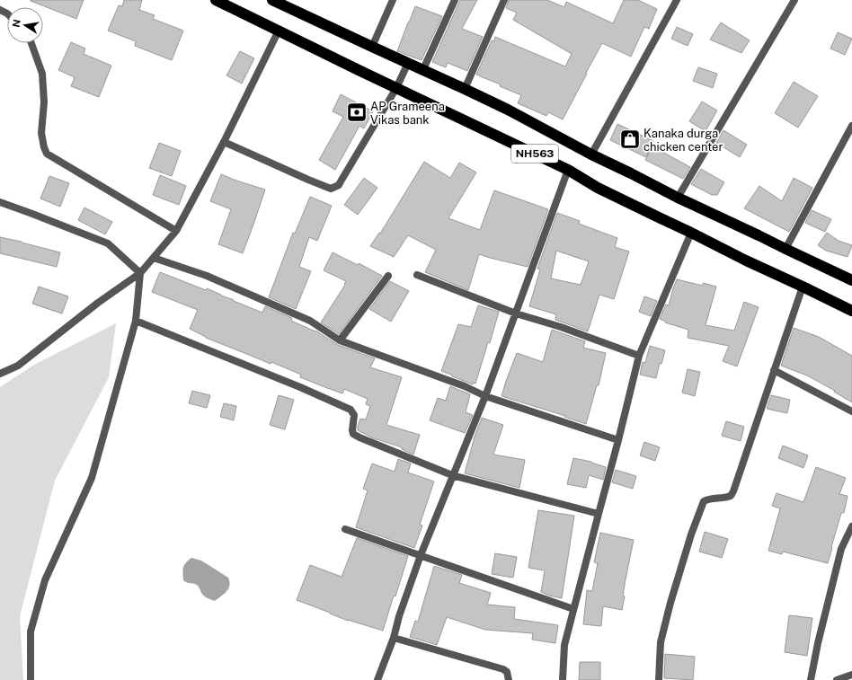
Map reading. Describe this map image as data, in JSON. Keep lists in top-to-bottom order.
{
  "streets": {
    "highway": ["NH563"]
  },
  "places": {
    "bank": ["AP Grameena Vikas bank"],
    "shop": ["Kanaka durga chicken center"]
  },
  "north": "left"
}
